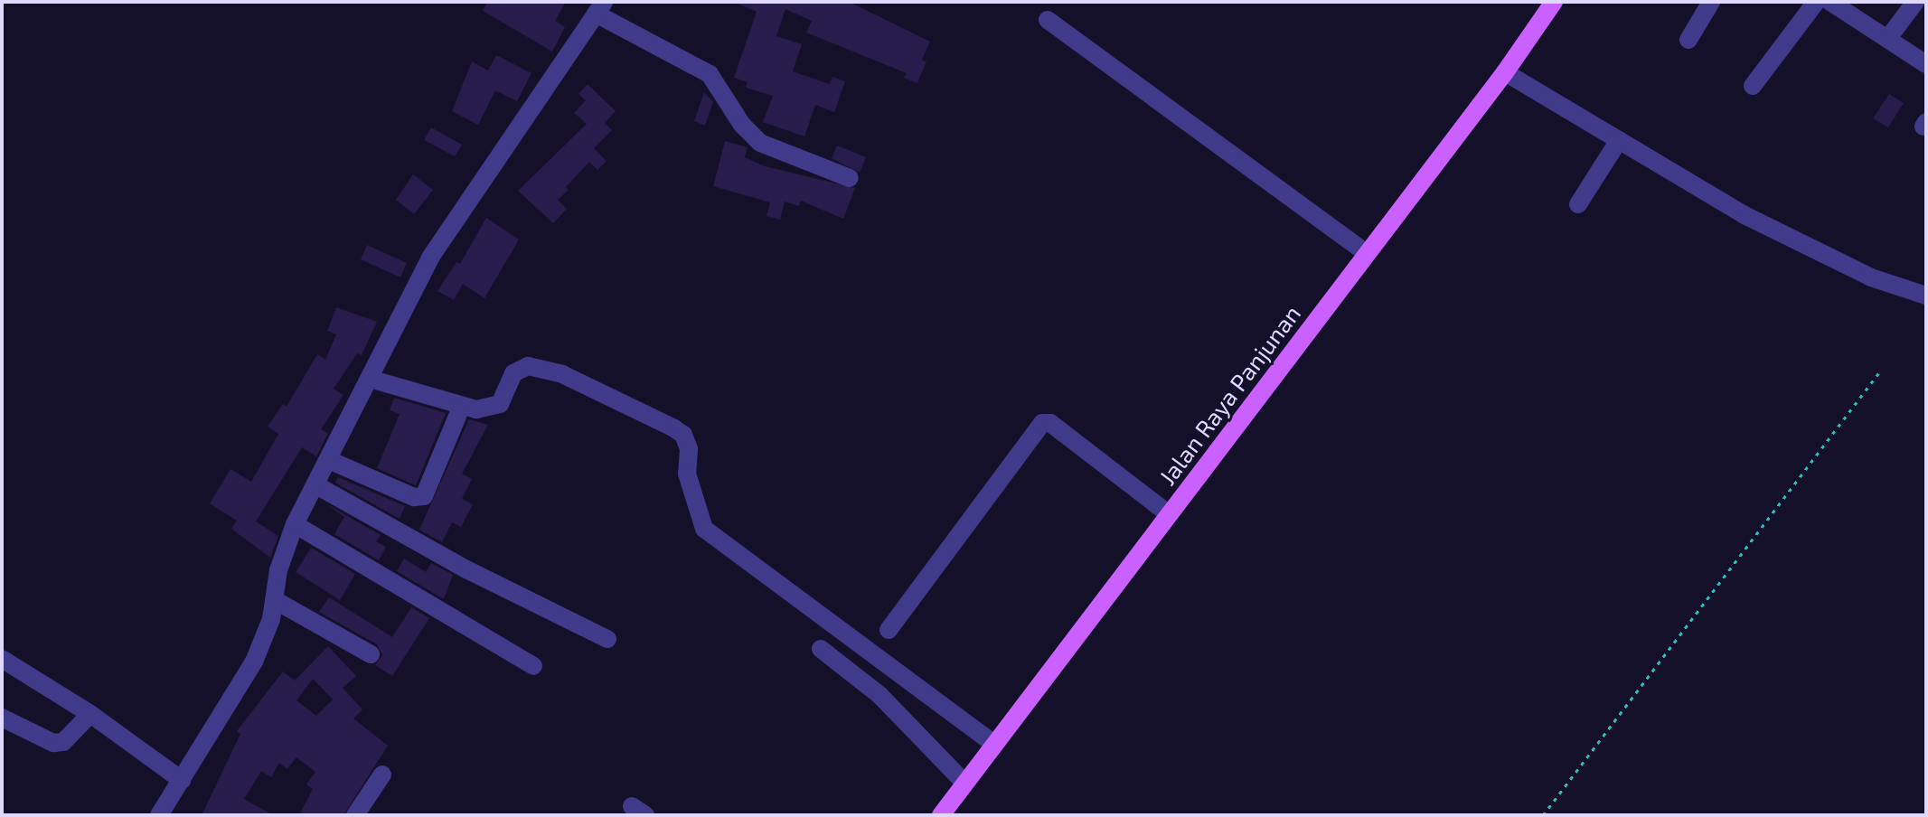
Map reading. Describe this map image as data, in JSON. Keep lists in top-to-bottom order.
{
  "streets": {
    "main road": ["Jalan Raya Panjunan"]
  }
}
